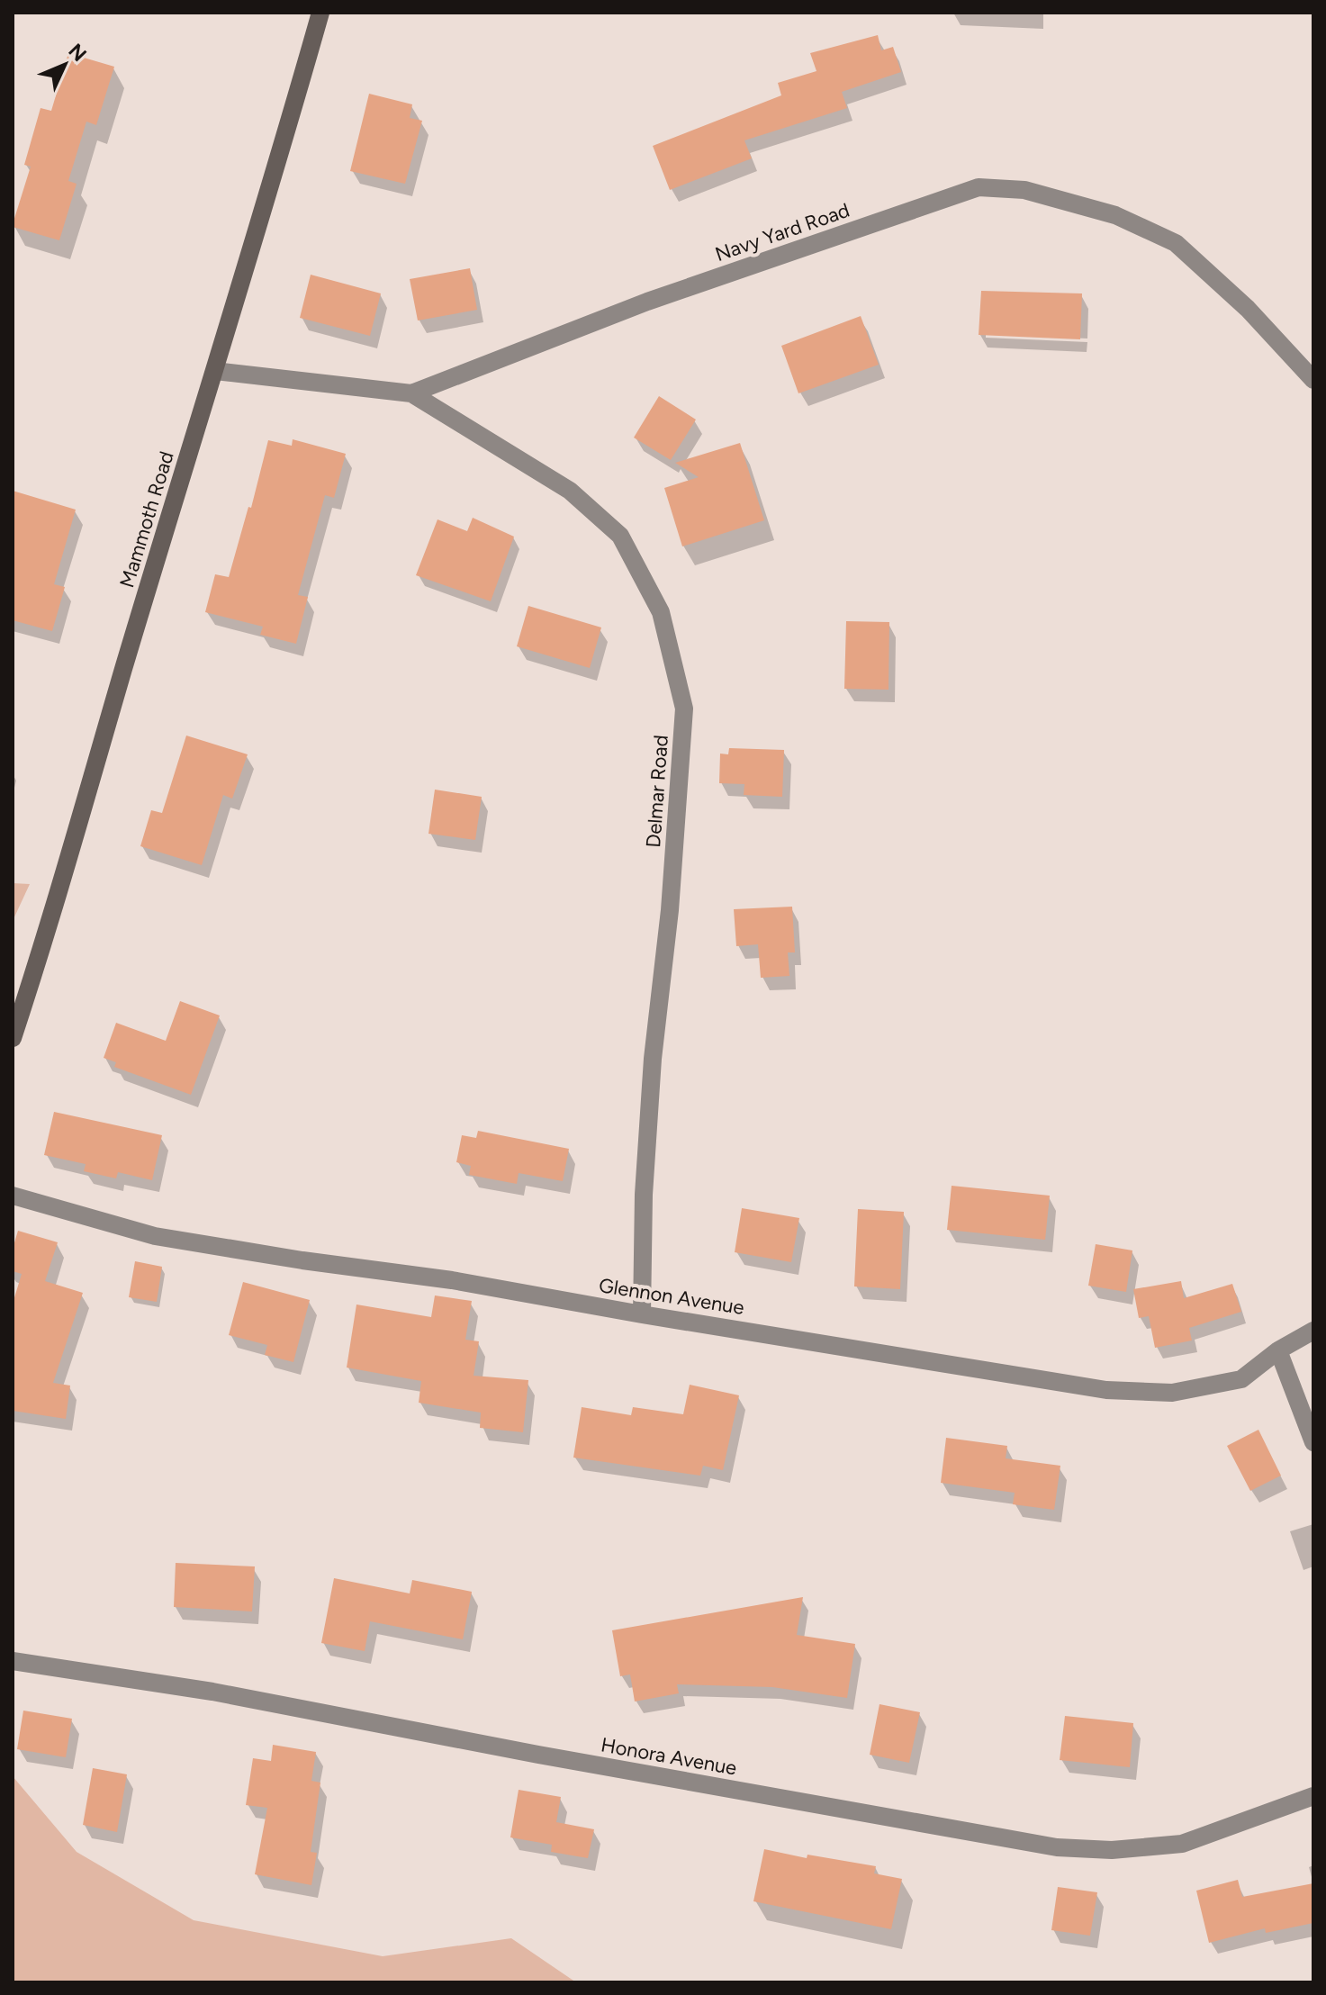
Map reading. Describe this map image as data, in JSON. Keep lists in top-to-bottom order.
{
  "streets": {
    "main road": ["Mammoth Road"],
    "street": [
      "Navy Yard Road",
      "Delmar Road",
      "Glennon Avenue",
      "Honora Avenue"
    ]
  },
  "crossings": [
    ["Navy Yard Road", "Mammoth Road"],
    ["Navy Yard Road", "Delmar Road"],
    ["Delmar Road", "Glennon Avenue"]
  ],
  "north": "top right"
}
